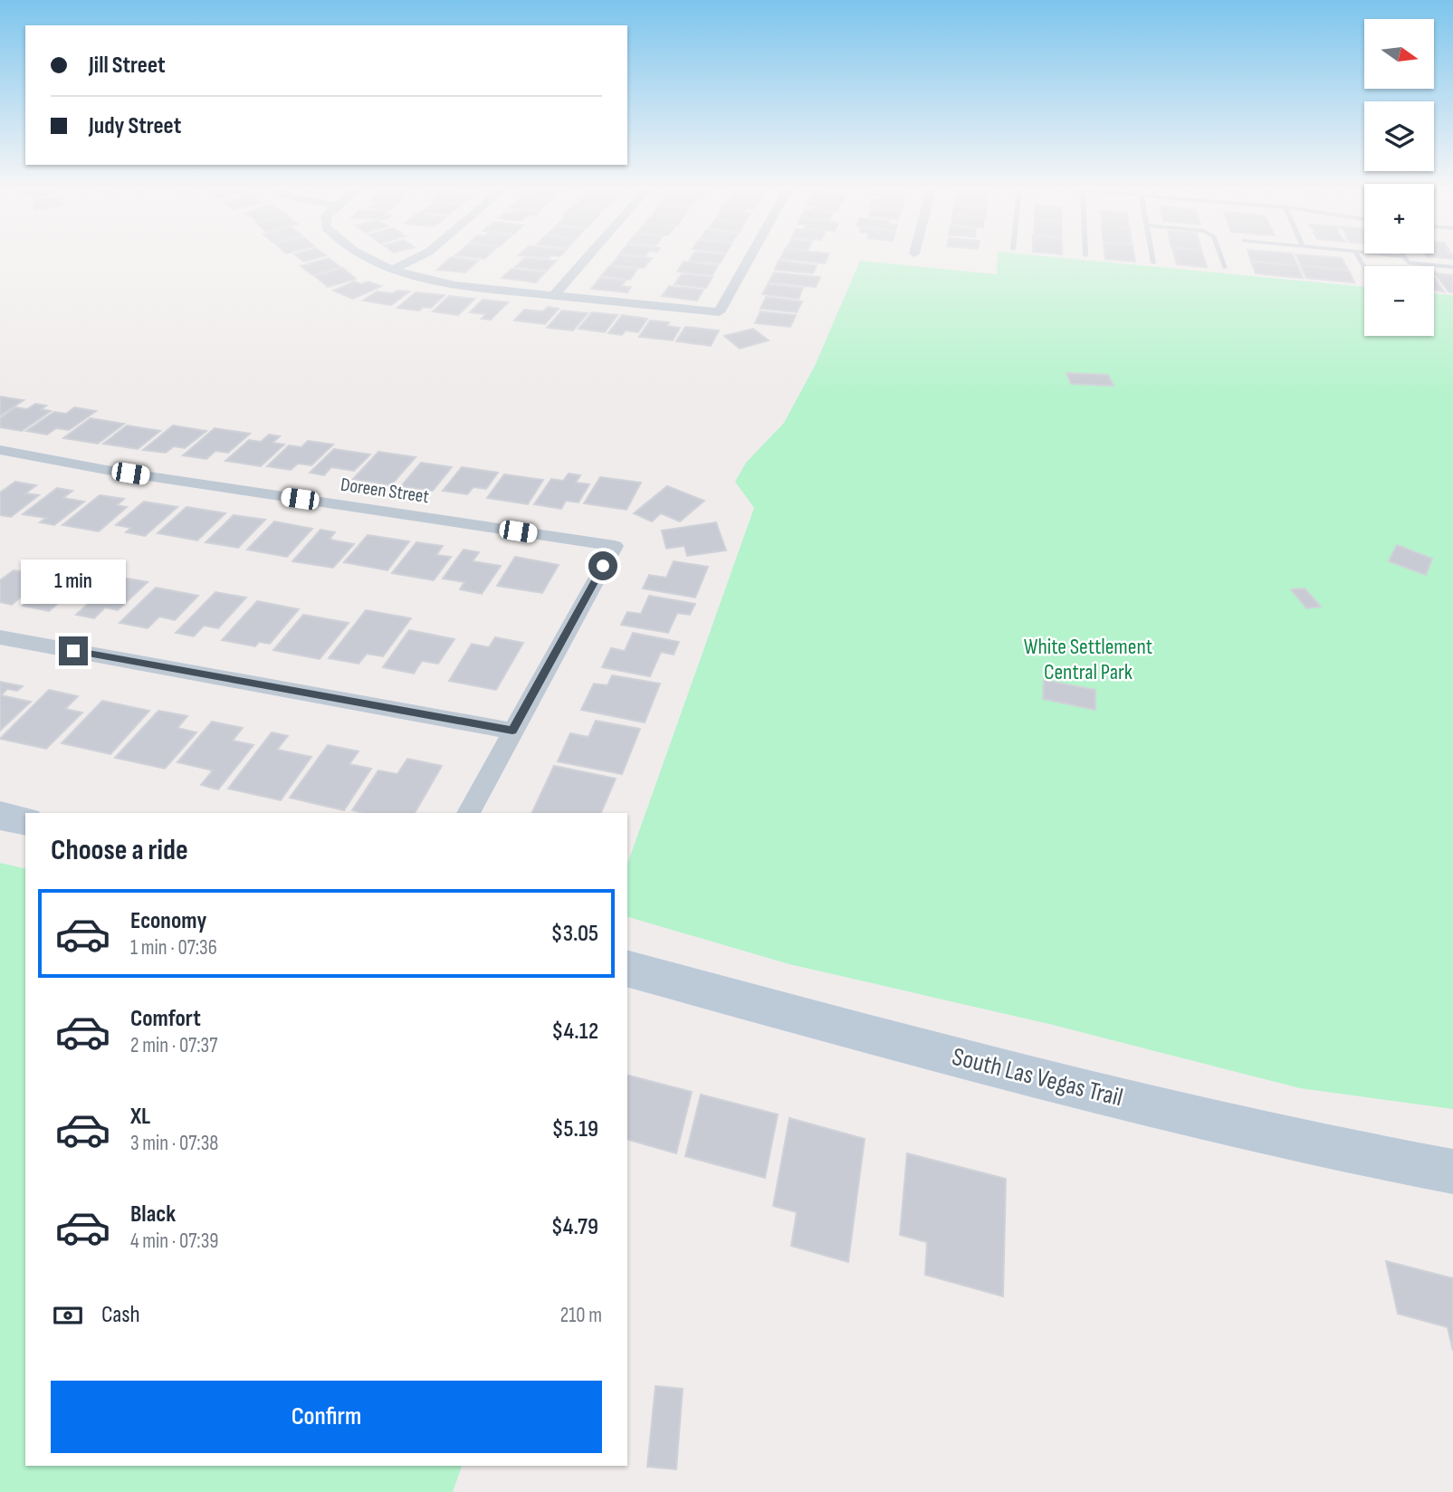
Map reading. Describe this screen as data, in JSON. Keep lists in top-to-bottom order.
{
  "streets": {
    "main road": ["South Las Vegas Trail"],
    "street": ["Doreen Street"]
  },
  "parks": ["White Settlement Central Park"],
  "north": "right",
  "page": {
    "map_buttons": ["+", "−"],
    "banner": ["Jill Street", "Judy Street"],
    "bubble": "1 min",
    "heading": "Choose a ride",
    "list": [
      {
        "name": "Economy",
        "note": "1 min · 07:36",
        "value": "$3.05"
      },
      {
        "name": "Comfort",
        "note": "2 min · 07:37",
        "value": "$4.12"
      },
      {
        "name": "XL",
        "note": "3 min · 07:38",
        "value": "$5.19"
      },
      {
        "name": "Black",
        "note": "4 min · 07:39",
        "value": "$4.79"
      }
    ],
    "pay": ["Cash", "210 m"],
    "buttons": "Confirm"
  }
}
